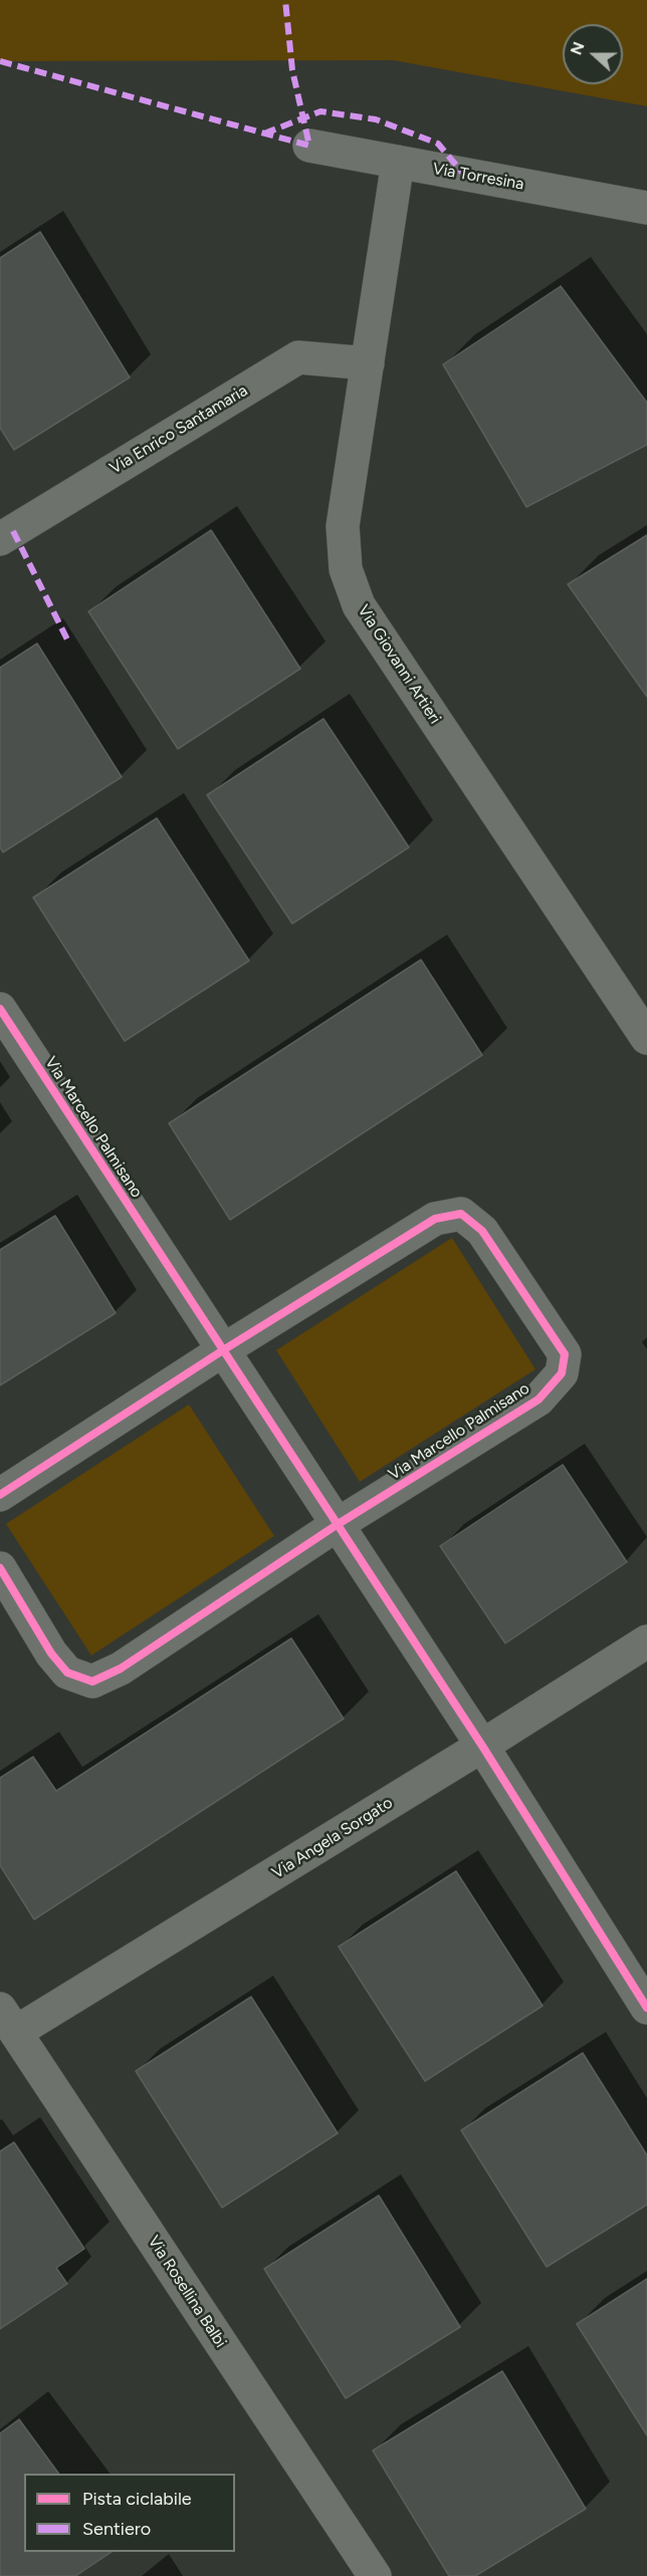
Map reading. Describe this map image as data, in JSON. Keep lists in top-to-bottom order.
{
  "streets": {
    "street": [
      "Via Torresina",
      "Via Enrico Santamaria",
      "Via Giovanni Artieri",
      "Via Marcello Palmisano",
      "Via Angela Sorgato",
      "Via Rosellina Balbi"
    ]
  },
  "crossings": [
    ["Via Torresina", "Via Giovanni Artieri"],
    ["Via Enrico Santamaria", "Via Giovanni Artieri"],
    ["Via Marcello Palmisano", "Via Angela Sorgato"],
    ["Via Angela Sorgato", "Via Rosellina Balbi"]
  ],
  "legend": ["Pista ciclabile", "Sentiero"],
  "north": "left"
}
